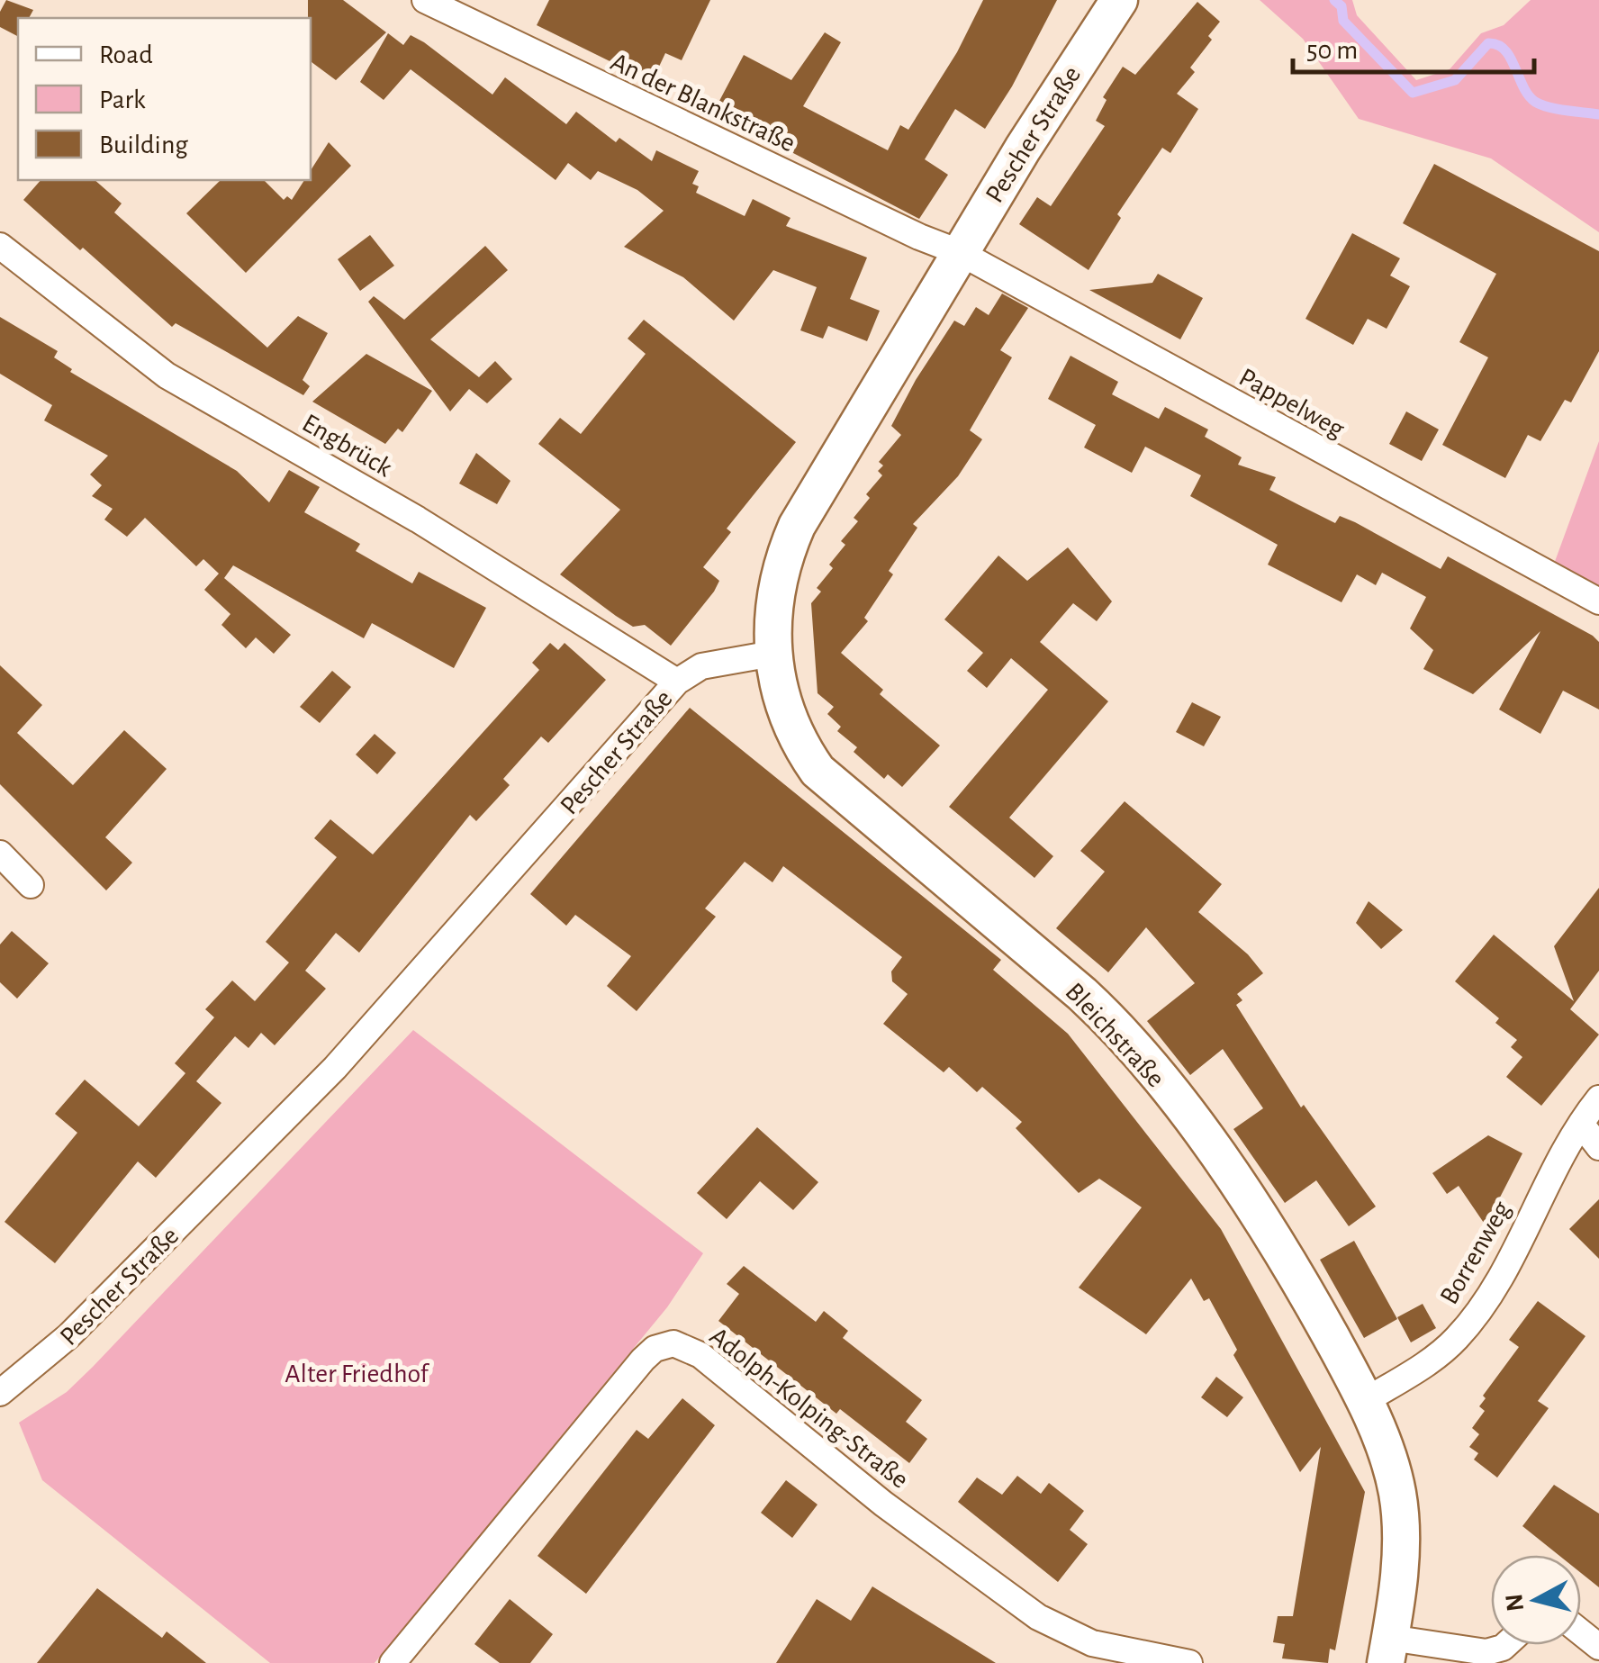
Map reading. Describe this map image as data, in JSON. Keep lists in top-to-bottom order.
{
  "streets": {
    "main road": ["Pescher Straße", "Bleichstraße"],
    "street": [
      "An der Blankstraße",
      "Pappelweg",
      "Engbrück",
      "Borrenweg",
      "Adolph-Kolping-Straße"
    ]
  },
  "crossings": [
    ["An der Blankstraße", "Pescher Straße"],
    ["An der Blankstraße", "Pappelweg"],
    ["Pescher Straße", "Pappelweg"],
    ["Pescher Straße", "Engbrück"],
    ["Pescher Straße", "Bleichstraße"],
    ["Bleichstraße", "Borrenweg"]
  ],
  "parks": ["Alter Friedhof"],
  "legend": ["Road", "Park", "Building"],
  "scale_bar": "50 m",
  "north": "left"
}
